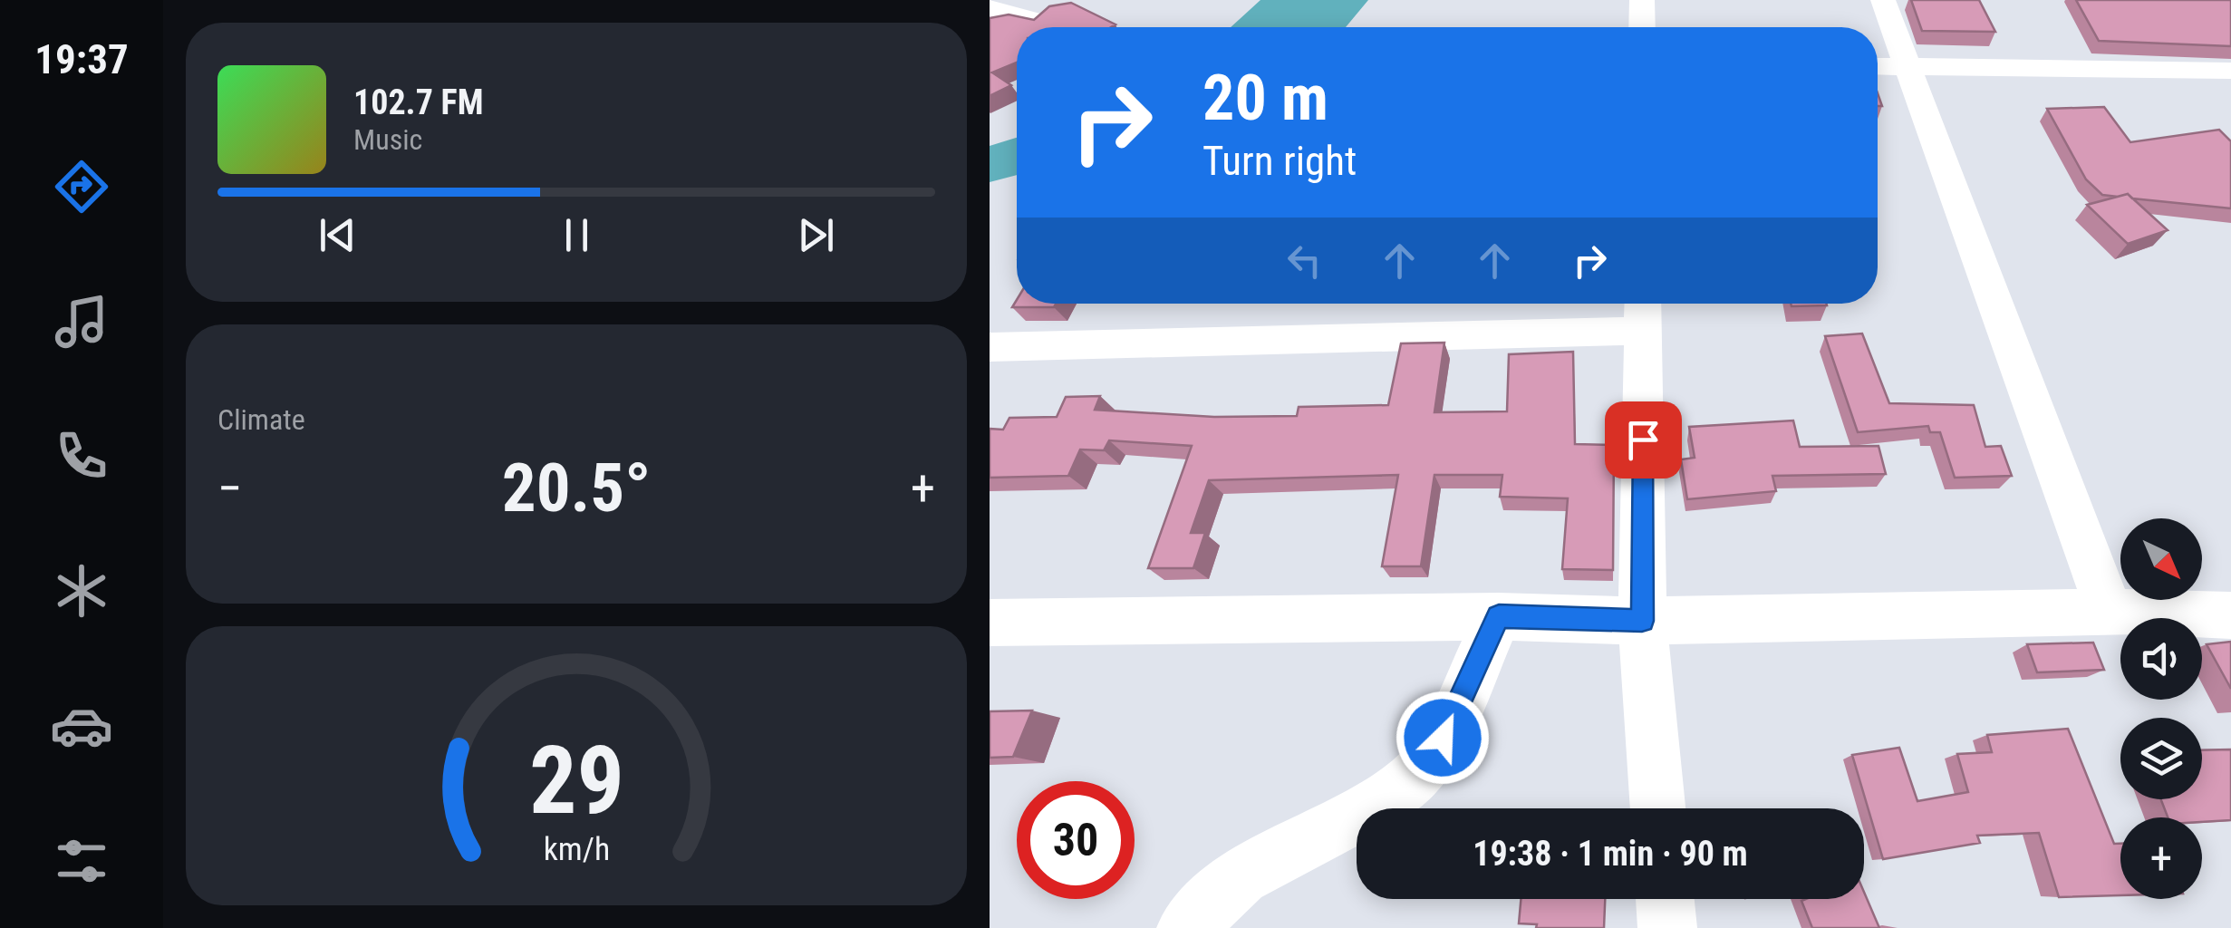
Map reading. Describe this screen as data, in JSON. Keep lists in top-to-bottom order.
{
  "north": "bottom right",
  "page": {
    "tabs": "19:37",
    "turn": ["20 m", "Turn right"],
    "song": ["102.7 FM", "Music"],
    "tile": "Climate",
    "heat": ["−", "20.5°", "+"],
    "map_buttons": "+",
    "limit": "30",
    "trip": "19:38 · 1 min · 90 m",
    "gauge": ["29", "km/h"]
  }
}
